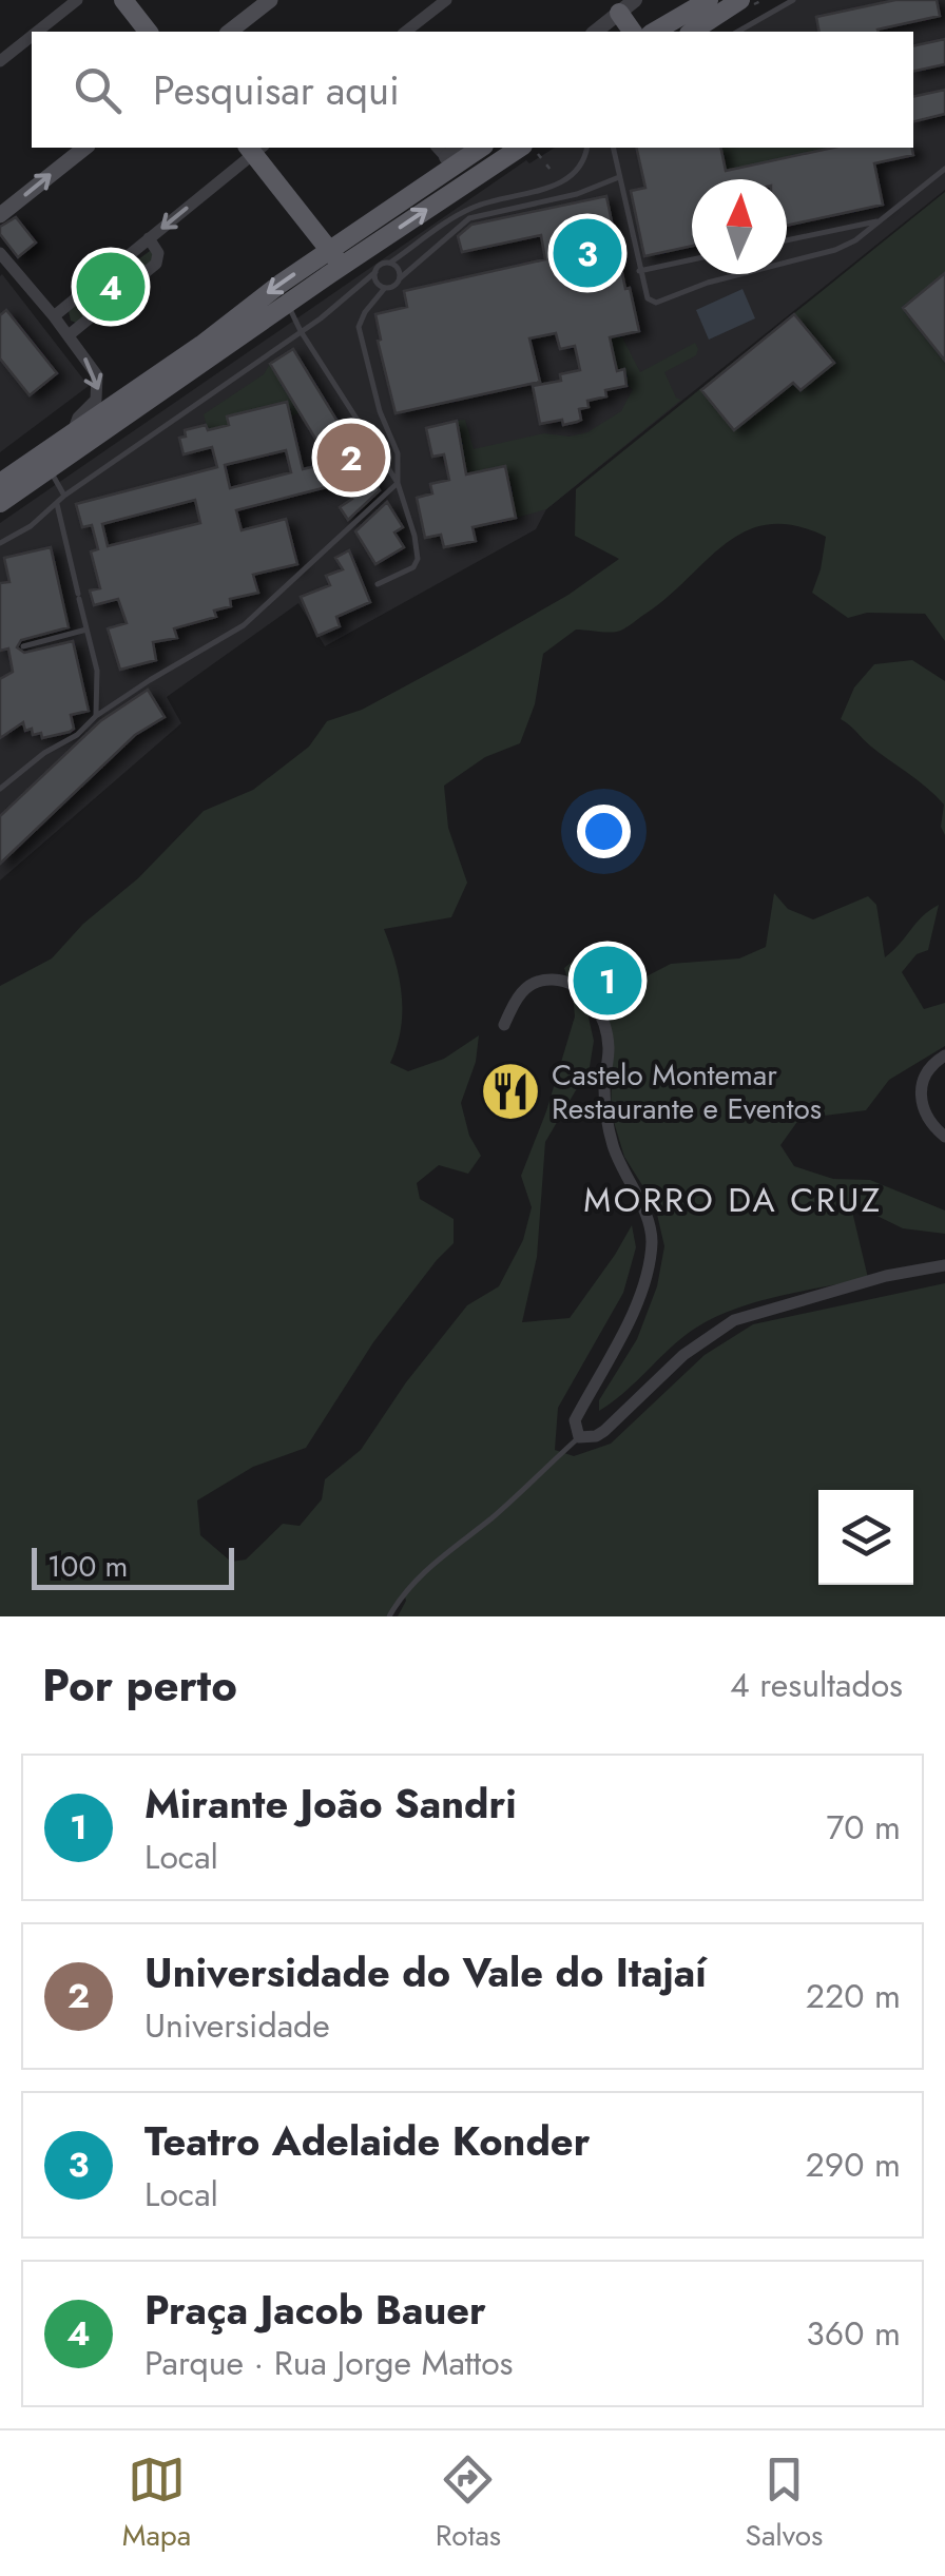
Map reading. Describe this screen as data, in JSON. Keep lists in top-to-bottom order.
{
  "districts": ["MORRO DA CRUZ"],
  "places": {
    "restaurant": ["Castelo Montemar Restaurante e Eventos"]
  },
  "scale_bar": "100 m",
  "north": "top",
  "page": {
    "search": "Pesquisar aqui",
    "pins": [
      "3",
      "4",
      "2",
      "1"
    ],
    "scale": "100 m",
    "heading": ["Por perto", "4 resultados"],
    "list": [
      {
        "mark": "1",
        "name": "Mirante João Sandri",
        "note": "Local",
        "value": "70 m"
      },
      {
        "mark": "2",
        "name": "Universidade do Vale do Itajaí",
        "note": "Universidade",
        "value": "220 m"
      },
      {
        "mark": "3",
        "name": "Teatro Adelaide Konder",
        "note": "Local",
        "value": "290 m"
      },
      {
        "mark": "4",
        "name": "Praça Jacob Bauer",
        "note": "Parque · Rua Jorge Mattos",
        "value": "360 m"
      }
    ],
    "nav": ["Mapa", "Rotas", "Salvos"]
  }
}
